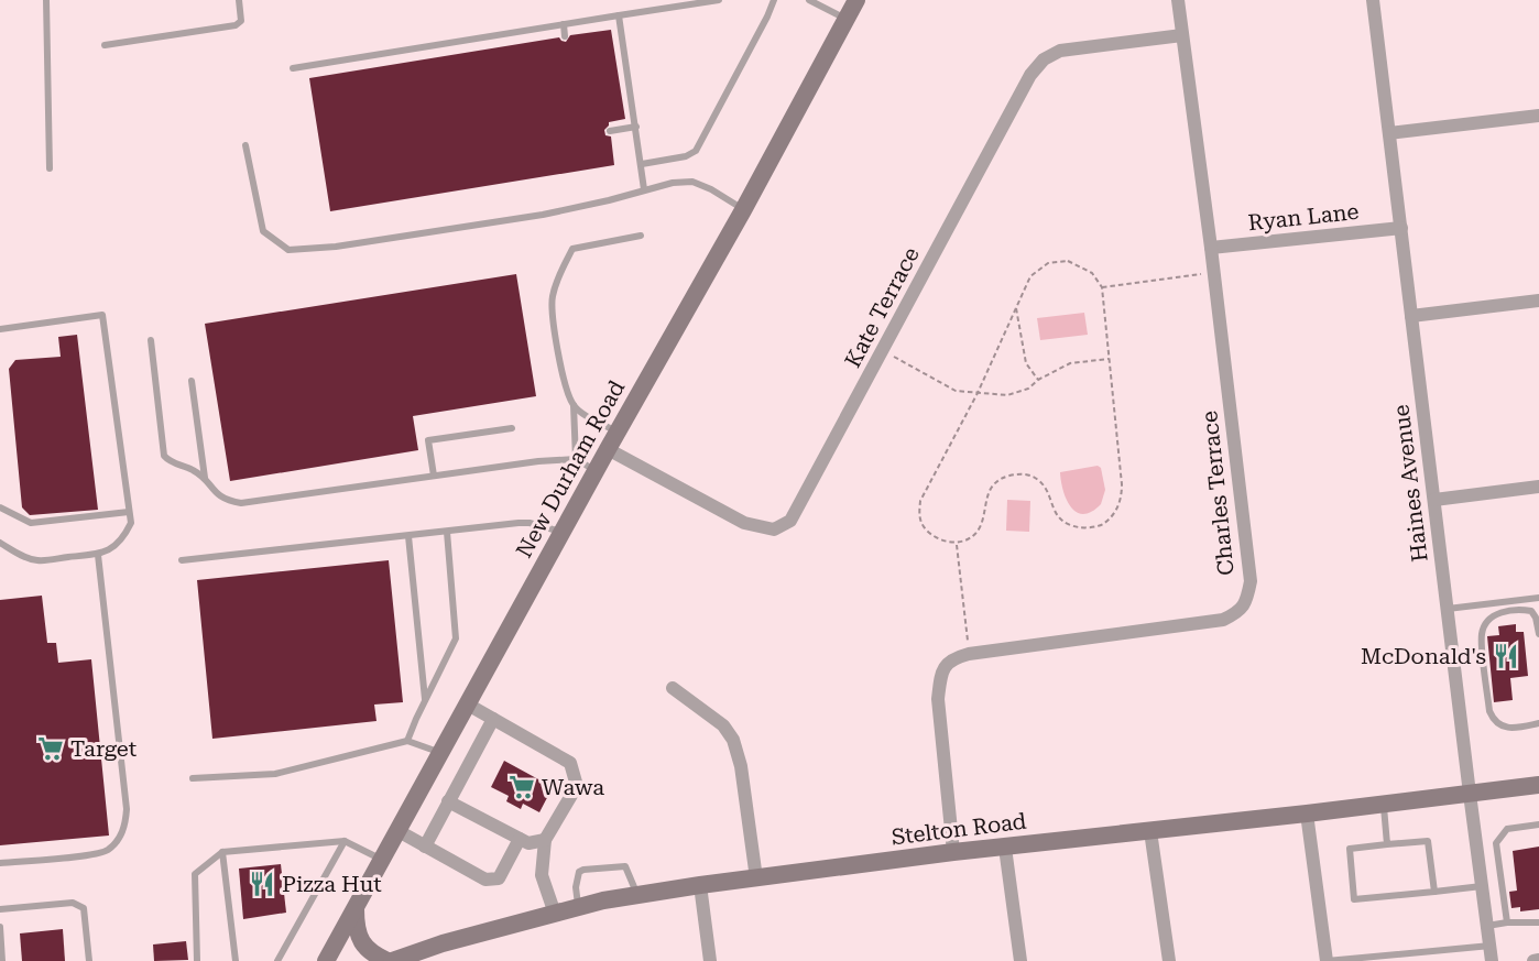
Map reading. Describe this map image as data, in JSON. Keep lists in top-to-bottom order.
{
  "streets": {
    "main road": ["New Durham Road", "Stelton Road"],
    "street": [
      "Ryan Lane",
      "Kate Terrace",
      "Haines Avenue",
      "Charles Terrace"
    ]
  },
  "crossings": [
    ["Ryan Lane", "Haines Avenue"],
    ["Ryan Lane", "Charles Terrace"],
    ["Kate Terrace", "New Durham Road"],
    ["Kate Terrace", "Charles Terrace"],
    ["Haines Avenue", "Stelton Road"],
    ["Charles Terrace", "Stelton Road"]
  ],
  "places": {
    "restaurant": ["McDonald's", "Pizza Hut"],
    "supermarket": ["Target", "Wawa"]
  }
}
